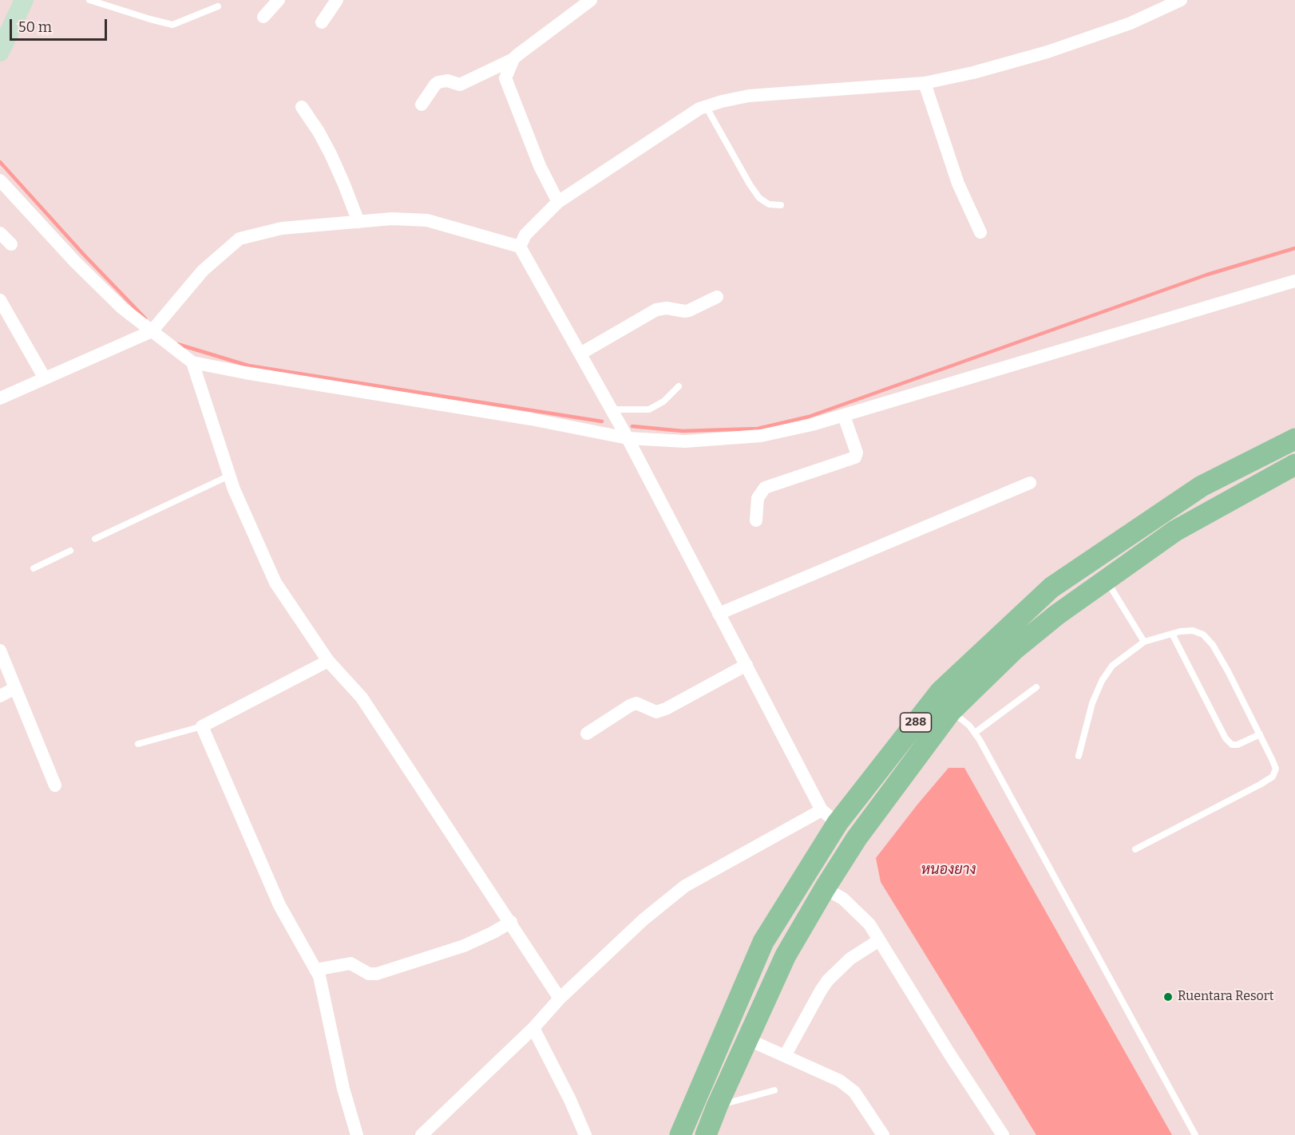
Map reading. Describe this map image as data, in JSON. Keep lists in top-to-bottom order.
{
  "streets": {
    "main road": ["288"]
  },
  "water": ["หนองยาง"],
  "places": ["Ruentara Resort"],
  "scale_bar": "50 m"
}
